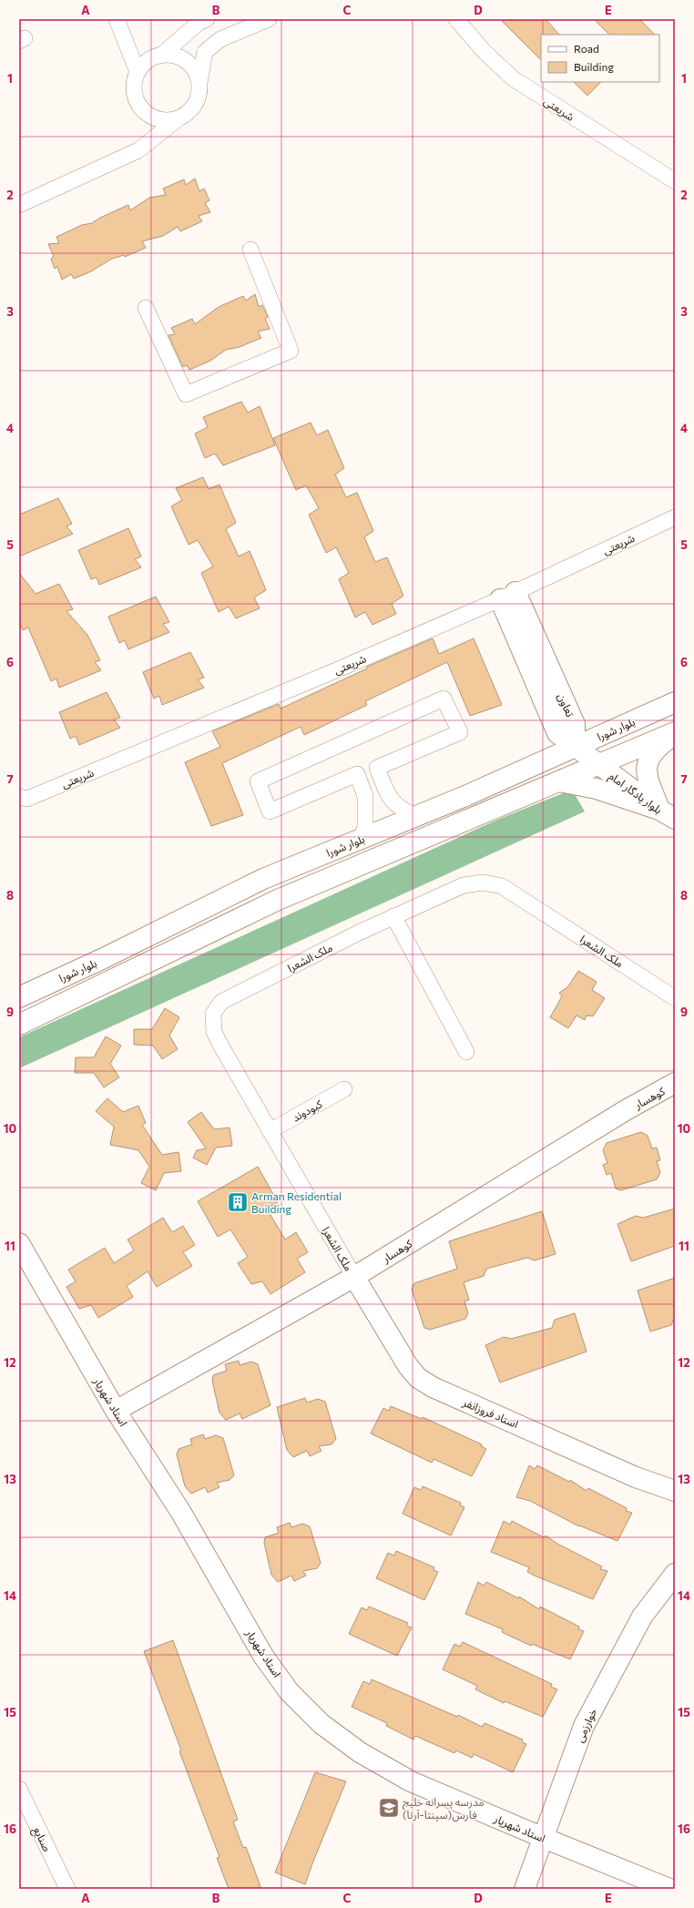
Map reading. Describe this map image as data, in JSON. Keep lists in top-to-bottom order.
{
  "streets": {
    "street": [
      "شریعتی",
      "تعاون",
      "بلوار شورا",
      "بلوار یادگار امام",
      "ملک الشعرا",
      "کوهسار",
      "کبودوند",
      "استاد شهریار",
      "استاد فروزانفر",
      "خوارزمی",
      "صنایع"
    ]
  },
  "crossings": [
    ["شریعتی", "تعاون"],
    ["تعاون", "بلوار شورا"],
    ["تعاون", "بلوار یادگار امام"],
    ["بلوار شورا", "بلوار یادگار امام"],
    ["ملک الشعرا", "کوهسار"],
    ["ملک الشعرا", "کبودوند"],
    ["ملک الشعرا", "استاد فروزانفر"],
    ["کوهسار", "استاد شهریار"],
    ["کوهسار", "استاد فروزانفر"],
    ["استاد شهریار", "خوارزمی"]
  ],
  "places": {
    "building": ["Arman Residential Building"],
    "school or university": ["مدرسه پسرانه خلیج فارس(سپنتا-آرتا)"]
  },
  "legend": ["Road", "Building"],
  "grid": {
    "columns": [
      "A",
      "B",
      "C",
      "D",
      "E"
    ],
    "rows": [
      "1",
      "2",
      "3",
      "4",
      "5",
      "6",
      "7",
      "8",
      "9",
      "10",
      "11",
      "12",
      "13",
      "14",
      "15",
      "16"
    ]
  }
}
